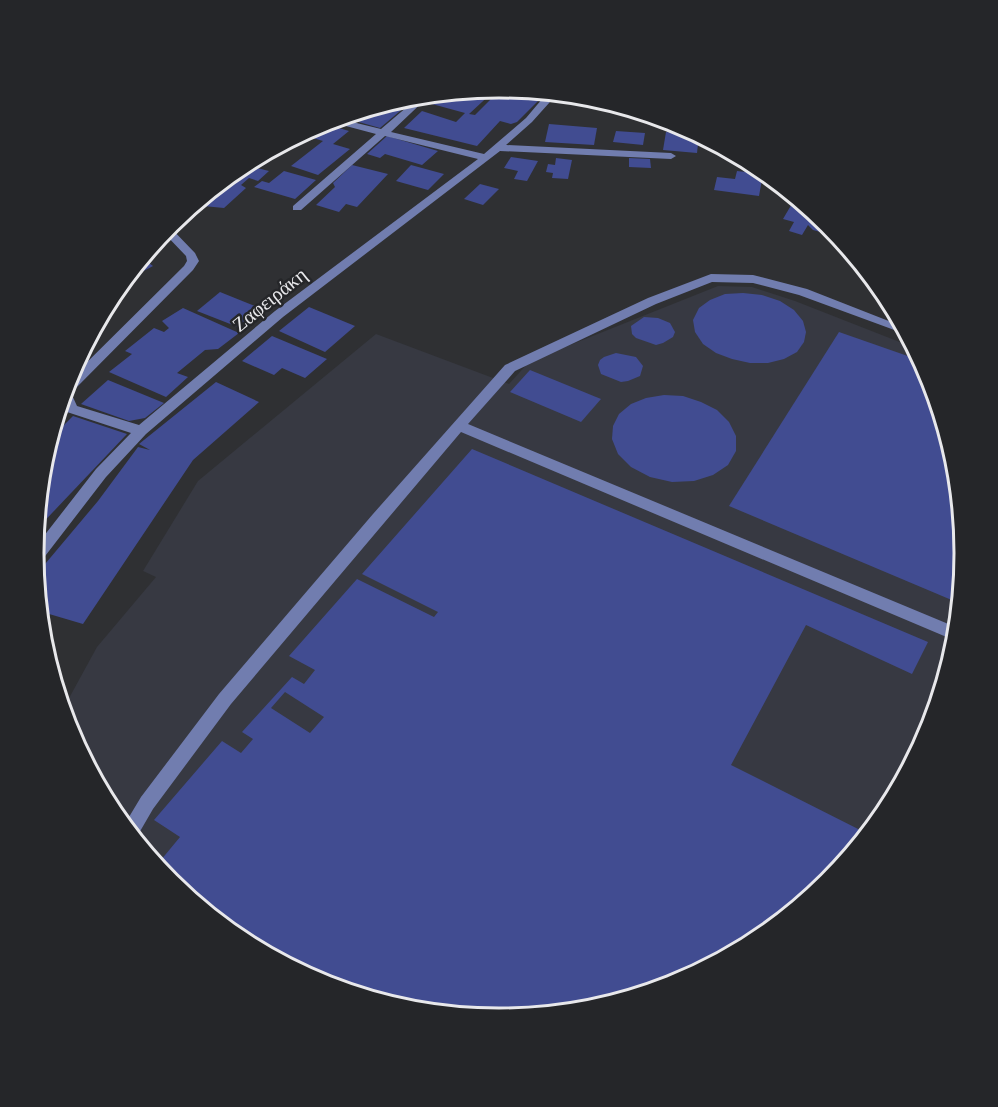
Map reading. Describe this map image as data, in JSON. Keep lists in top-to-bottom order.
{
  "streets": {
    "street": ["Ζαφειράκη"]
  }
}
